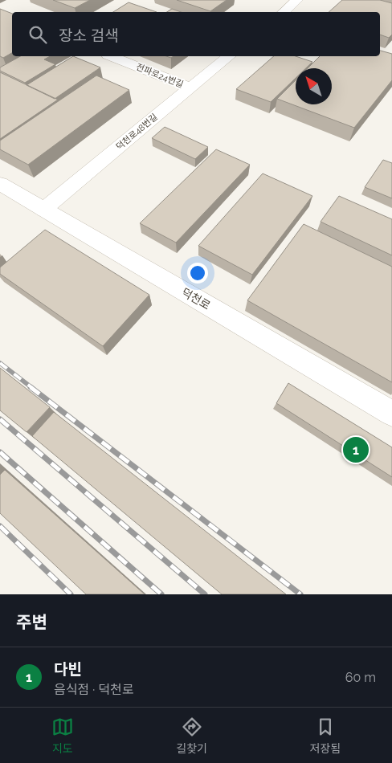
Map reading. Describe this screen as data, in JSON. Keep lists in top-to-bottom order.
{
  "streets": {
    "street": ["전파로24번길", "덕천로48번길", "덕천로"]
  },
  "crossings": [
    ["전파로24번길", "덕천로48번길"],
    ["덕천로48번길", "덕천로"]
  ],
  "north": "top left",
  "page": {
    "search": "장소 검색",
    "pins": "1",
    "heading": "주변",
    "list": [
      {
        "mark": "1",
        "name": "다빈",
        "note": "음식점 · 덕천로",
        "value": "60 m"
      }
    ],
    "nav": ["지도", "길찾기", "저장됨"]
  }
}
